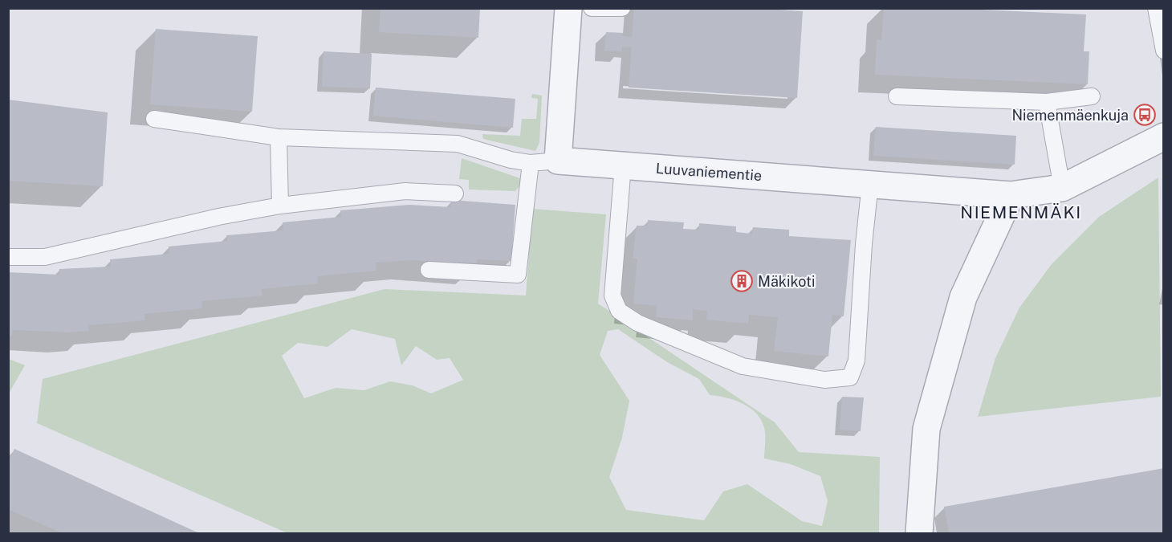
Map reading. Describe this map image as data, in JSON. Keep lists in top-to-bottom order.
{
  "streets": {
    "street": ["Luuvaniementie"]
  },
  "districts": ["NIEMENMÄKI"],
  "places": {
    "bus stop": ["Niemenmäenkuja"],
    "building": ["Mäkikoti"]
  }
}
